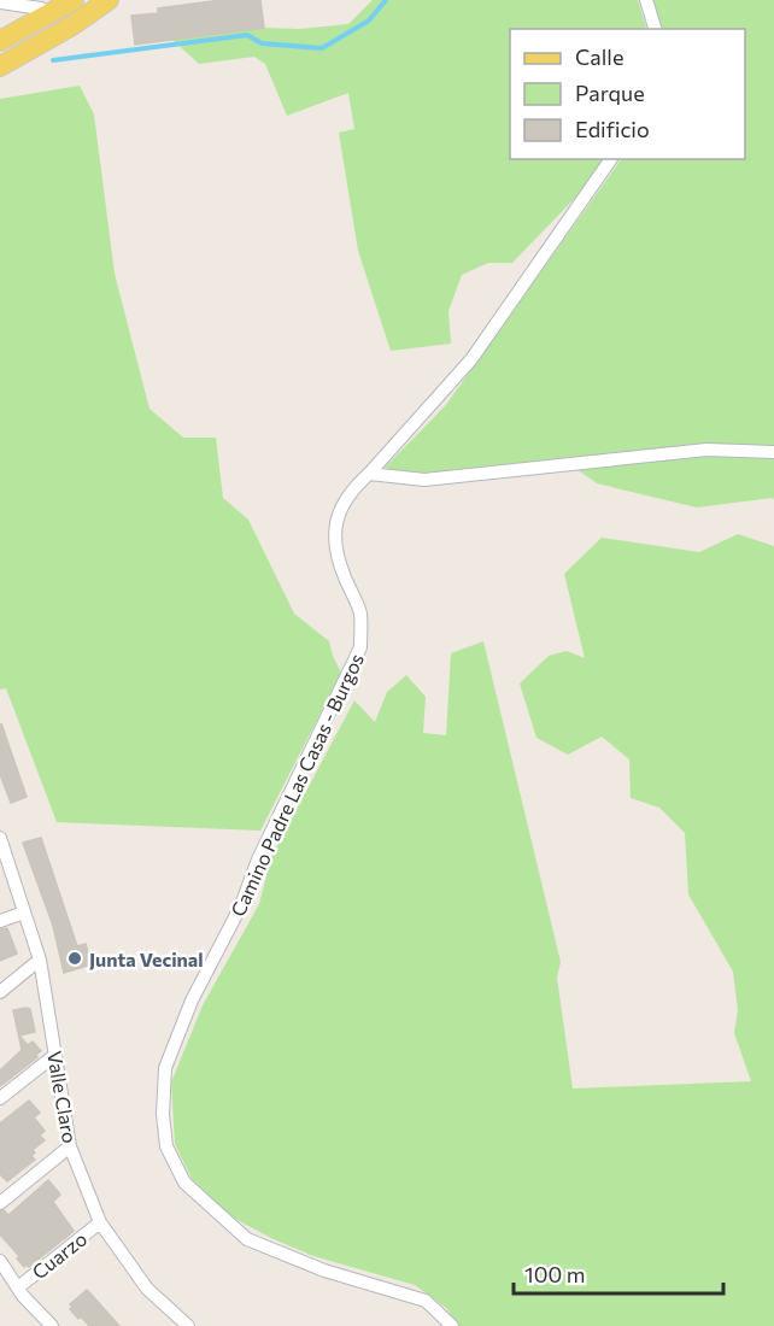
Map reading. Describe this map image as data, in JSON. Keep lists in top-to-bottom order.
{
  "streets": {
    "street": ["Camino Padre Las Casas - Burgos", "Valle Claro", "Cuarzo"]
  },
  "crossings": [
    ["Valle Claro", "Cuarzo"]
  ],
  "places": ["Junta Vecinal"],
  "legend": ["Calle", "Parque", "Edificio"],
  "scale_bar": "100 m"
}
